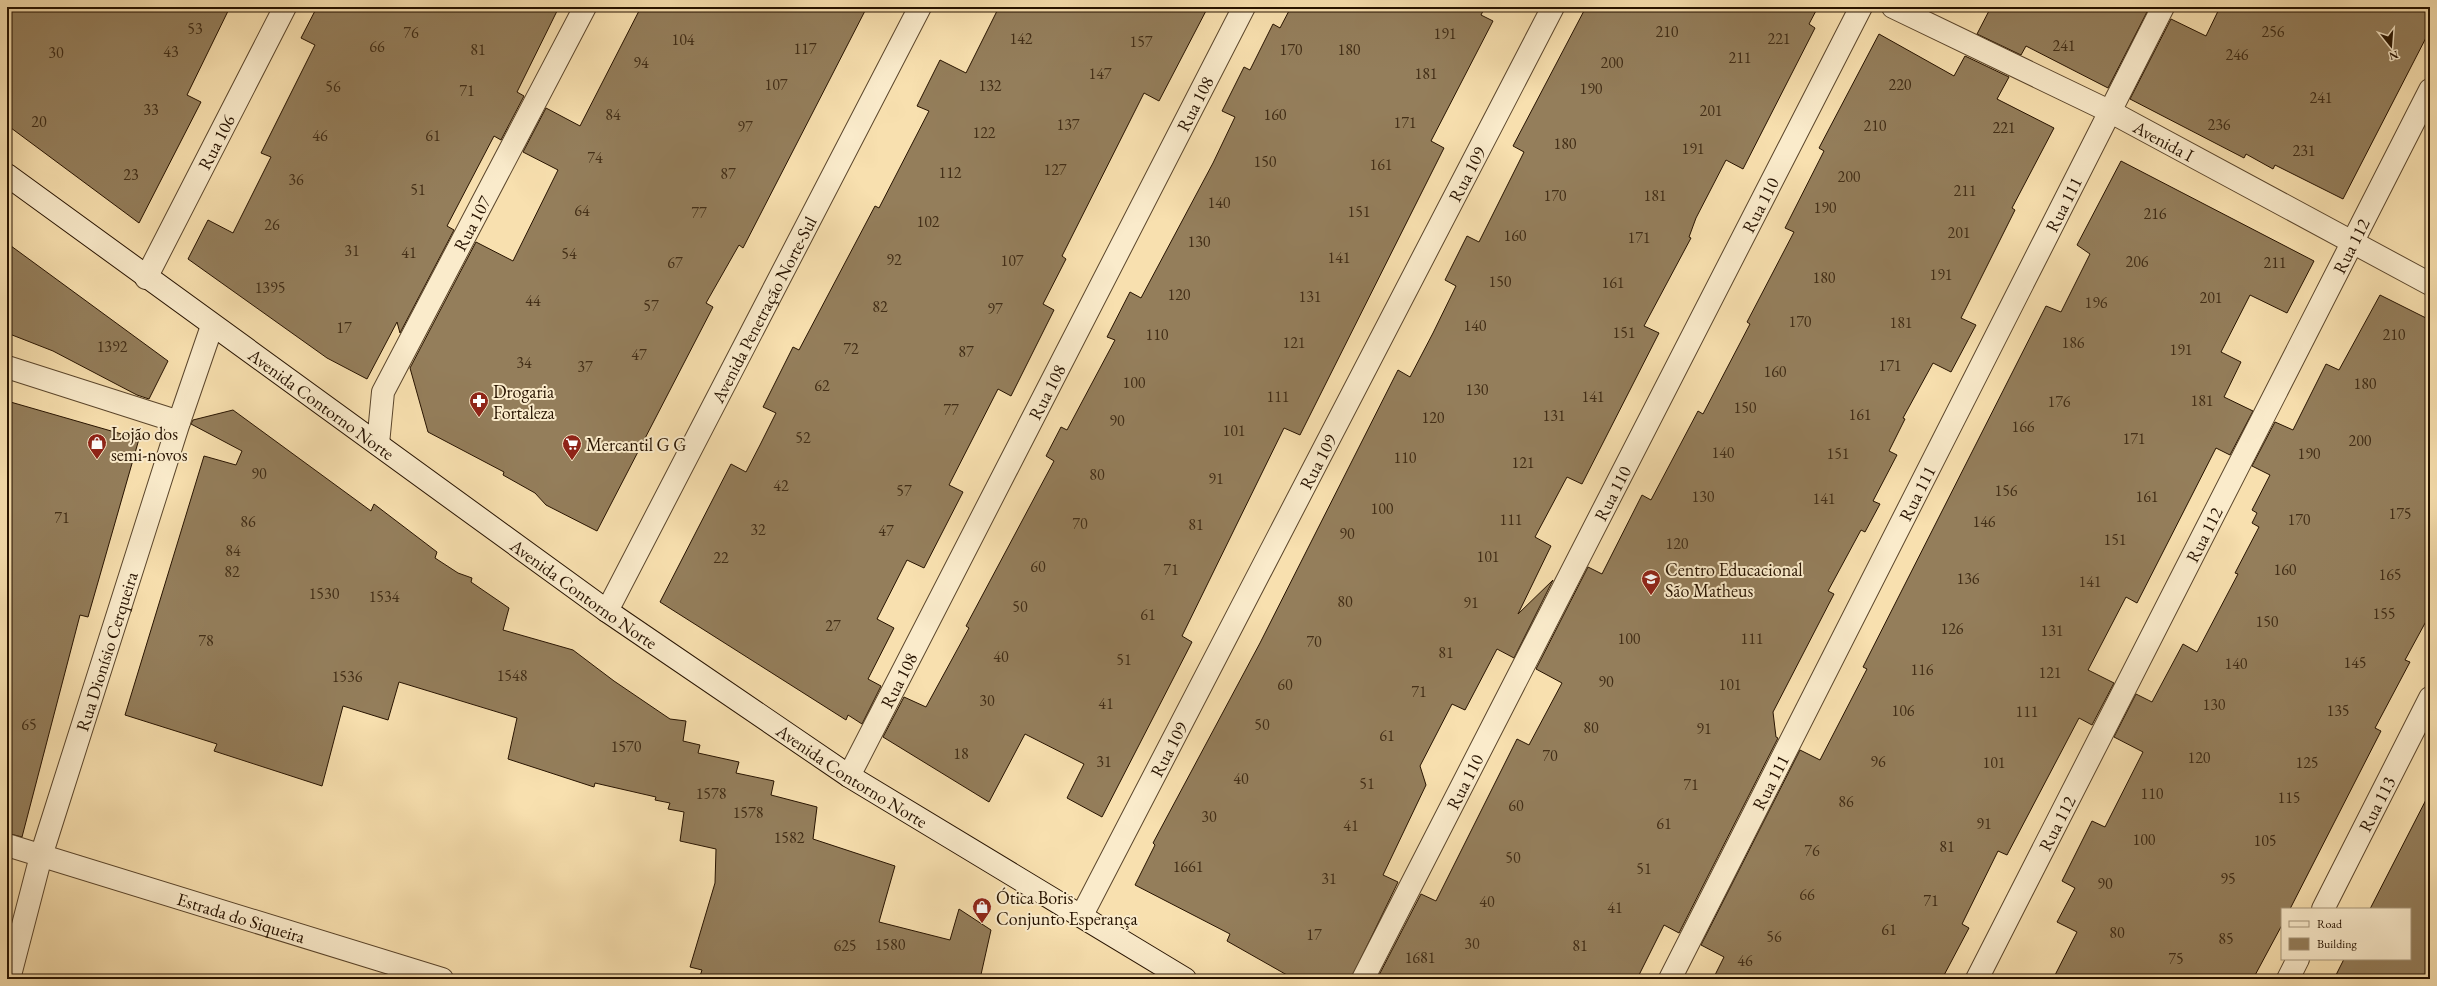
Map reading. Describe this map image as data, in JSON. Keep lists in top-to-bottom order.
{
  "streets": {
    "street": [
      "Rua 108",
      "Avenida I",
      "Rua 106",
      "Rua 109",
      "Rua 111",
      "Rua 110",
      "Rua 107",
      "Rua 112",
      "Avenida Penetração Norte-Sul",
      "Avenida Contorno Norte",
      "Rua Dionísio Cerqueira",
      "Rua 113",
      "Estrada do Siqueira"
    ]
  },
  "crossings": [
    ["Rua 108", "Avenida Contorno Norte"],
    ["Avenida I", "Rua 111"],
    ["Avenida I", "Rua 112"],
    ["Rua 106", "Avenida Contorno Norte"],
    ["Rua 109", "Avenida Contorno Norte"],
    ["Rua 107", "Avenida Contorno Norte"],
    ["Avenida Penetração Norte-Sul", "Avenida Contorno Norte"],
    ["Avenida Contorno Norte", "Rua Dionísio Cerqueira"],
    ["Rua Dionísio Cerqueira", "Estrada do Siqueira"]
  ],
  "places": {
    "pharmacy": ["Drogaria Fortaleza"],
    "shop": ["Lojão dos semi-novos", "Ótica Boris Conjunto Esperança"],
    "supermarket": ["Mercantil G G"],
    "school or university": ["Centro Educacional São Matheus"]
  },
  "house_numbers": [
    "53",
    "210",
    "256",
    "76",
    "191",
    "142",
    "221",
    "104",
    "157",
    "241",
    "66",
    "117",
    "81",
    "170",
    "180",
    "43",
    "30",
    "246",
    "211",
    "94",
    "200",
    "147",
    "181",
    "107",
    "220",
    "132",
    "56",
    "190",
    "71",
    "241",
    "33",
    "201",
    "84",
    "160",
    "20",
    "171",
    "137",
    "236",
    "210",
    "97",
    "221",
    "122",
    "46",
    "61",
    "180",
    "191",
    "231",
    "74",
    "150",
    "161",
    "127",
    "112",
    "87",
    "23",
    "200",
    "36",
    "51",
    "211",
    "170",
    "181",
    "140",
    "190",
    "64",
    "151",
    "77",
    "216",
    "102",
    "26",
    "201",
    "160",
    "171",
    "130",
    "31",
    "41",
    "54",
    "141",
    "92",
    "107",
    "206",
    "67",
    "211",
    "191",
    "180",
    "150",
    "161",
    "1395",
    "120",
    "131",
    "201",
    "44",
    "196",
    "57",
    "82",
    "97",
    "170",
    "181",
    "140",
    "17",
    "151",
    "110",
    "210",
    "121",
    "186",
    "1392",
    "72",
    "191",
    "87",
    "47",
    "34",
    "171",
    "37",
    "160",
    "100",
    "180",
    "62",
    "130",
    "111",
    "141",
    "181",
    "176",
    "150",
    "77",
    "161",
    "131",
    "120",
    "90",
    "166",
    "101",
    "52",
    "171",
    "200",
    "140",
    "151",
    "190",
    "110",
    "121",
    "90",
    "80",
    "91",
    "42",
    "57",
    "156",
    "130",
    "161",
    "141",
    "100",
    "175",
    "71",
    "111",
    "170",
    "86",
    "146",
    "70",
    "81",
    "32",
    "47",
    "90",
    "151",
    "120",
    "84",
    "101",
    "22",
    "60",
    "71",
    "160",
    "82",
    "165",
    "136",
    "141",
    "1530",
    "1534",
    "80",
    "91",
    "50",
    "155",
    "61",
    "150",
    "27",
    "126",
    "131",
    "100",
    "111",
    "78",
    "70",
    "81",
    "40",
    "51",
    "145",
    "140",
    "116",
    "121",
    "1548",
    "1536",
    "90",
    "60",
    "101",
    "71",
    "30",
    "41",
    "130",
    "106",
    "135",
    "111",
    "65",
    "50",
    "80",
    "91",
    "61",
    "1570",
    "18",
    "70",
    "120",
    "31",
    "96",
    "101",
    "125",
    "40",
    "51",
    "71",
    "1578",
    "110",
    "115",
    "86",
    "60",
    "1578",
    "30",
    "61",
    "91",
    "41",
    "1582",
    "100",
    "105",
    "81",
    "76",
    "50",
    "1661",
    "51",
    "31",
    "95",
    "90",
    "66",
    "71",
    "40",
    "41",
    "61",
    "80",
    "17",
    "56",
    "85",
    "30",
    "1580",
    "625",
    "81",
    "1681",
    "75",
    "46"
  ],
  "legend": ["Road", "Building"],
  "north": "bottom"
}
